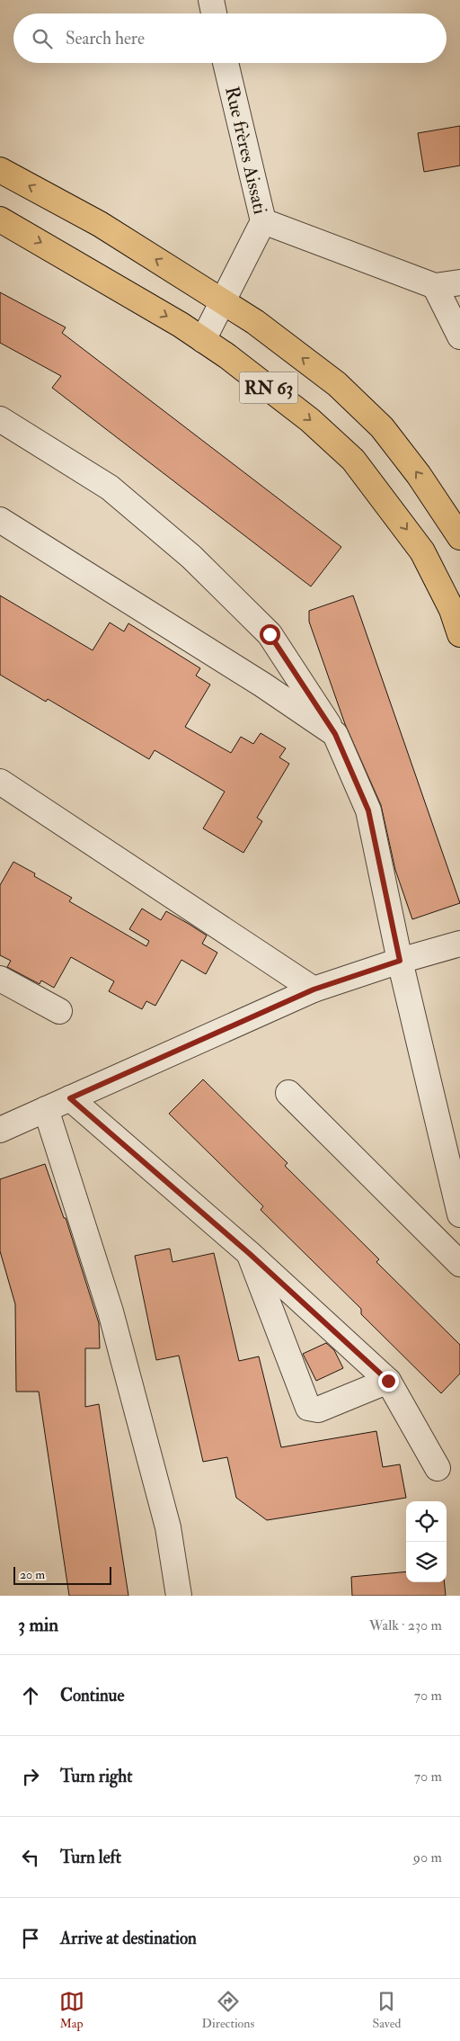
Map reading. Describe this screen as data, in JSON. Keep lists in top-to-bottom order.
{
  "streets": {
    "main road": ["RN 63"],
    "street": ["Rue frères Aissati"]
  },
  "crossings": [
    ["Rue frères Aissati", "RN 63"]
  ],
  "scale_bar": "20 m",
  "page": {
    "search": "Search here",
    "scale": "20 m",
    "heading": ["3 min", "Walk · 230 m"],
    "list": [
      ["Continue", "70 m"],
      ["Turn right", "70 m"],
      ["Turn left", "90 m"],
      "Arrive at destination"
    ],
    "nav": ["Map", "Directions", "Saved"]
  }
}
